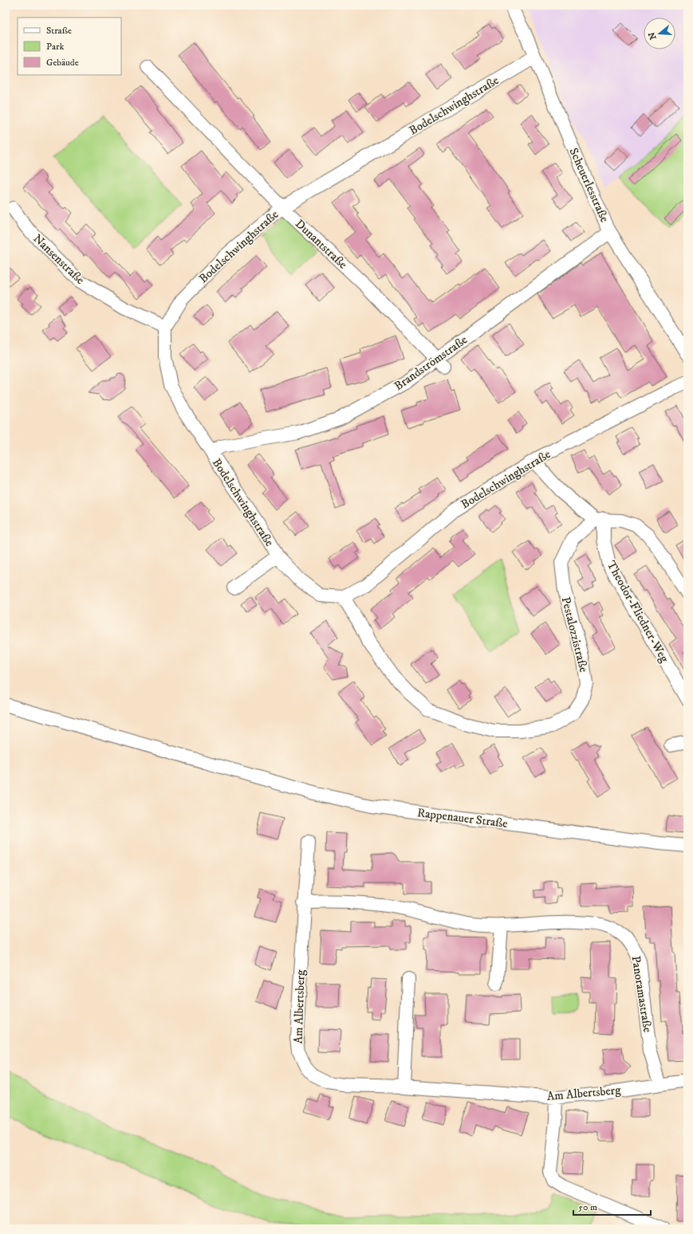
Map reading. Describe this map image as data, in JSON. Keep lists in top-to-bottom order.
{
  "streets": {
    "street": [
      "Bodelschwinghstraße",
      "Scheuerlesstraße",
      "Dunantstraße",
      "Nansenstraße",
      "Brandströmstraße",
      "Theodor-Fliedner-Weg",
      "Pestalozzistraße",
      "Rappenauer Straße",
      "Panoramastraße",
      "Am Albertsberg"
    ]
  },
  "crossings": [
    ["Bodelschwinghstraße", "Scheuerlesstraße"],
    ["Bodelschwinghstraße", "Dunantstraße"],
    ["Bodelschwinghstraße", "Nansenstraße"],
    ["Bodelschwinghstraße", "Brandströmstraße"],
    ["Bodelschwinghstraße", "Pestalozzistraße"],
    ["Scheuerlesstraße", "Brandströmstraße"],
    ["Dunantstraße", "Brandströmstraße"],
    ["Theodor-Fliedner-Weg", "Pestalozzistraße"],
    ["Panoramastraße", "Am Albertsberg"]
  ],
  "legend": ["Straße", "Park", "Gebäude"],
  "scale_bar": "50 m",
  "north": "left"
}
